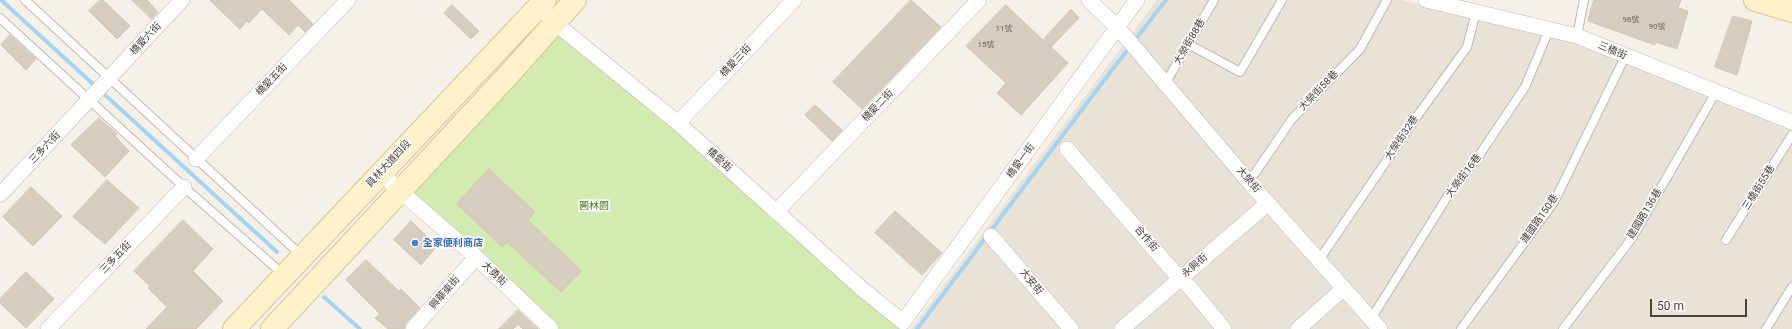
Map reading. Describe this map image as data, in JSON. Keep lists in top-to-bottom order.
{
  "streets": {
    "main road": ["員林大道四段"],
    "street": [
      "橋愛六街",
      "三橋街",
      "橋愛三街",
      "橋愛五街",
      "橋愛二街",
      "三多六街",
      "橋愛街",
      "橋愛一街",
      "大榮街",
      "合作街",
      "三多五街",
      "永興街",
      "大勇街",
      "大安街",
      "興華東街"
    ],
    "lane": [
      "大榮街88巷",
      "大榮街58巷",
      "大榮街32巷",
      "大榮街16巷",
      "三橋街55巷",
      "建國路136巷",
      "建國路150巷"
    ]
  },
  "crossings": [
    ["橋愛六街", "三多六街"],
    ["大榮街88巷", "大榮街"],
    ["三橋街", "大榮街32巷"],
    ["三橋街", "大榮街16巷"],
    ["三橋街", "建國路136巷"],
    ["三橋街", "建國路150巷"],
    ["橋愛三街", "橋愛街"],
    ["大榮街58巷", "大榮街"],
    ["橋愛二街", "橋愛街"],
    ["大榮街32巷", "大榮街"],
    ["橋愛街", "橋愛一街"],
    ["橋愛街", "員林大道四段"],
    ["橋愛一街", "大榮街"],
    ["員林大道四段", "大勇街"],
    ["大榮街16巷", "大榮街"],
    ["大榮街", "永興街"],
    ["合作街", "永興街"],
    ["大勇街", "興華東街"]
  ],
  "parks": ["圓林園"],
  "places": ["全家便利商店"],
  "house_numbers": [
    "96號",
    "90號",
    "11號",
    "15號"
  ],
  "scale_bar": "50 m"
}
